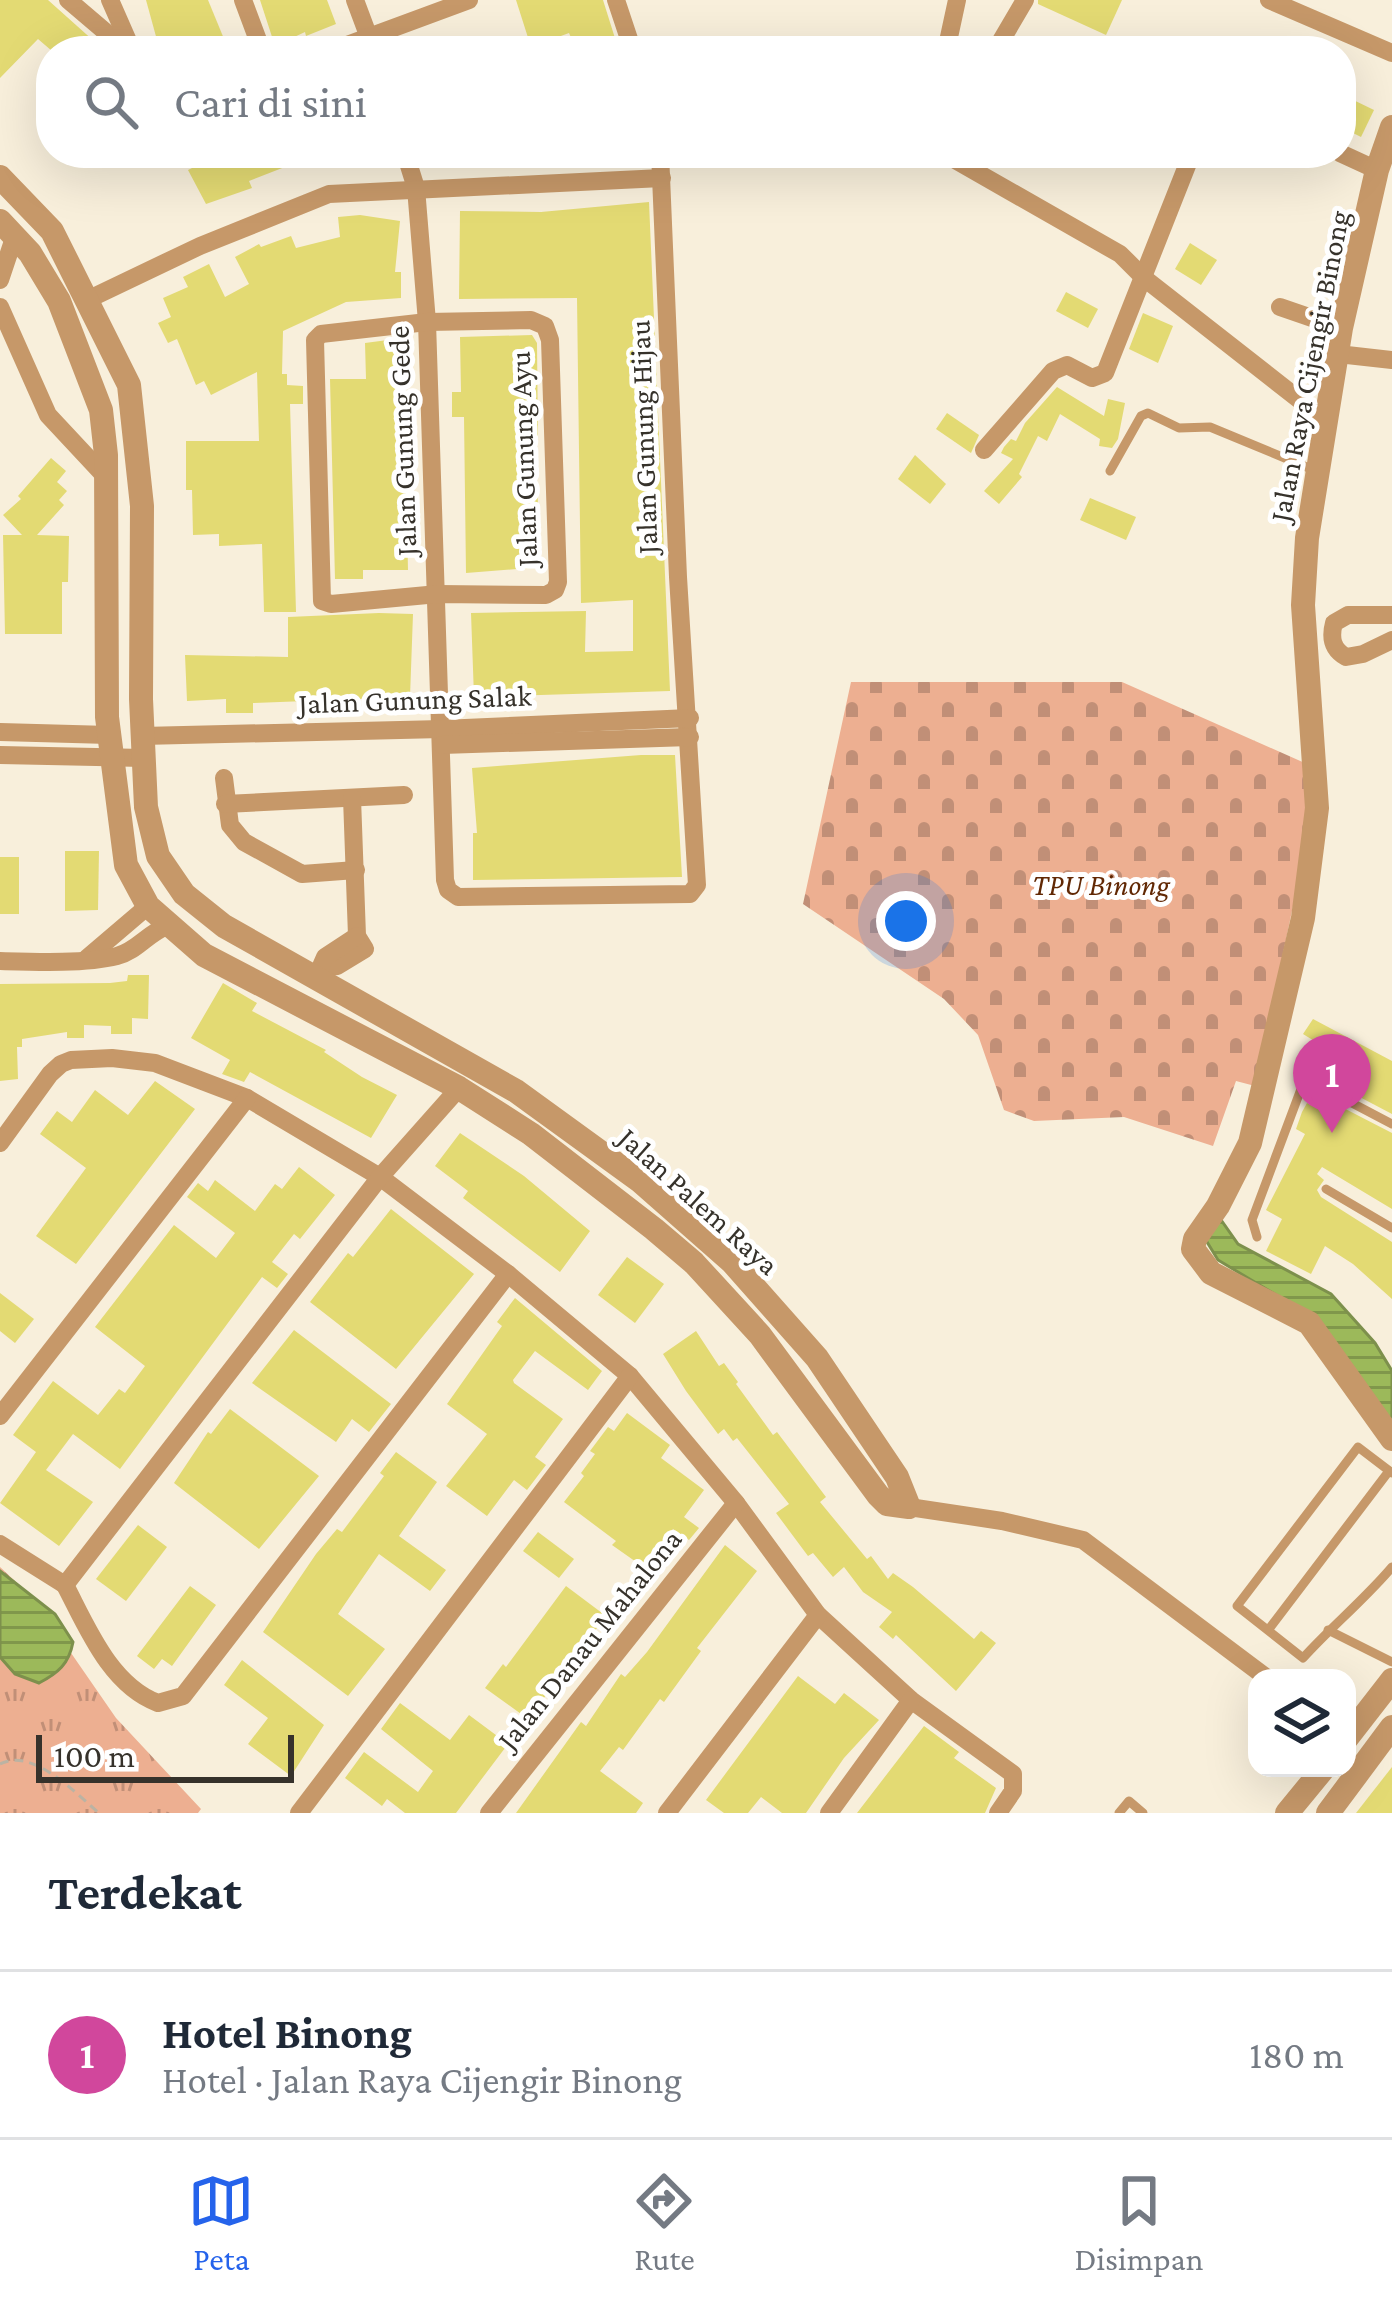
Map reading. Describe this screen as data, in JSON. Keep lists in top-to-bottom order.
{
  "streets": {
    "street": [
      "Jalan Raya Cijengir Binong",
      "Jalan Gunung Hijau",
      "Jalan Gunung Gede",
      "Jalan Gunung Ayu",
      "Jalan Gunung Salak",
      "Jalan Palem Raya",
      "Jalan Danau Mahalona"
    ]
  },
  "crossings": [
    ["Jalan Gunung Hijau", "Jalan Gunung Gede"],
    ["Jalan Gunung Hijau", "Jalan Gunung Salak"],
    ["Jalan Gunung Gede", "Jalan Gunung Ayu"],
    ["Jalan Gunung Gede", "Jalan Gunung Salak"],
    ["Jalan Gunung Salak", "Jalan Palem Raya"]
  ],
  "parks": ["TPU Binong"],
  "scale_bar": "100 m",
  "page": {
    "search": "Cari di sini",
    "pins": "1",
    "scale": "100 m",
    "heading": "Terdekat",
    "list": [
      {
        "mark": "1",
        "name": "Hotel Binong",
        "note": "Hotel · Jalan Raya Cijengir Binong",
        "value": "180 m"
      }
    ],
    "nav": ["Peta", "Rute", "Disimpan"]
  }
}
